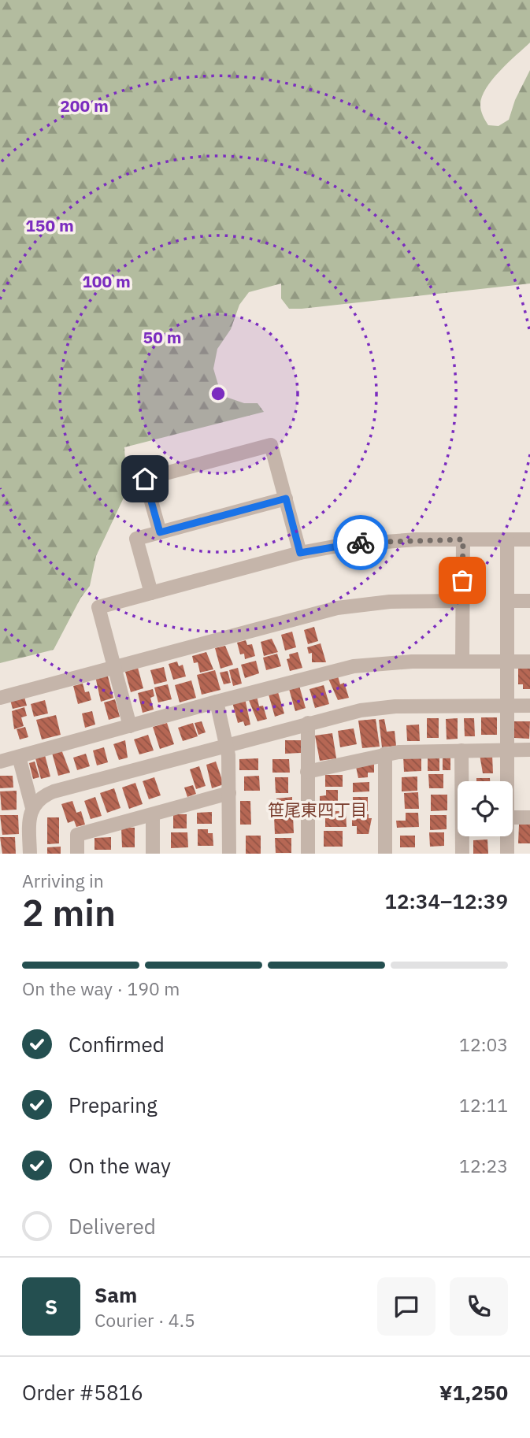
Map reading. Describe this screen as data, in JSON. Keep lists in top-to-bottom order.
{
  "districts": ["笹尾東四丁目"],
  "page": {
    "heading": ["2 min", "Arriving in", "12:34–12:39"],
    "panel": [
      "Sam",
      "Courier · 4.5",
      "Order #5816",
      "¥1,250"
    ],
    "bar": "On the way · 190 m",
    "list": [
      ["Confirmed", "12:03"],
      ["Preparing", "12:11"],
      ["On the way", "12:23"],
      "Delivered"
    ],
    "round": "S"
  },
  "rings": [
    "200 m",
    "150 m",
    "100 m",
    "50 m"
  ]
}
